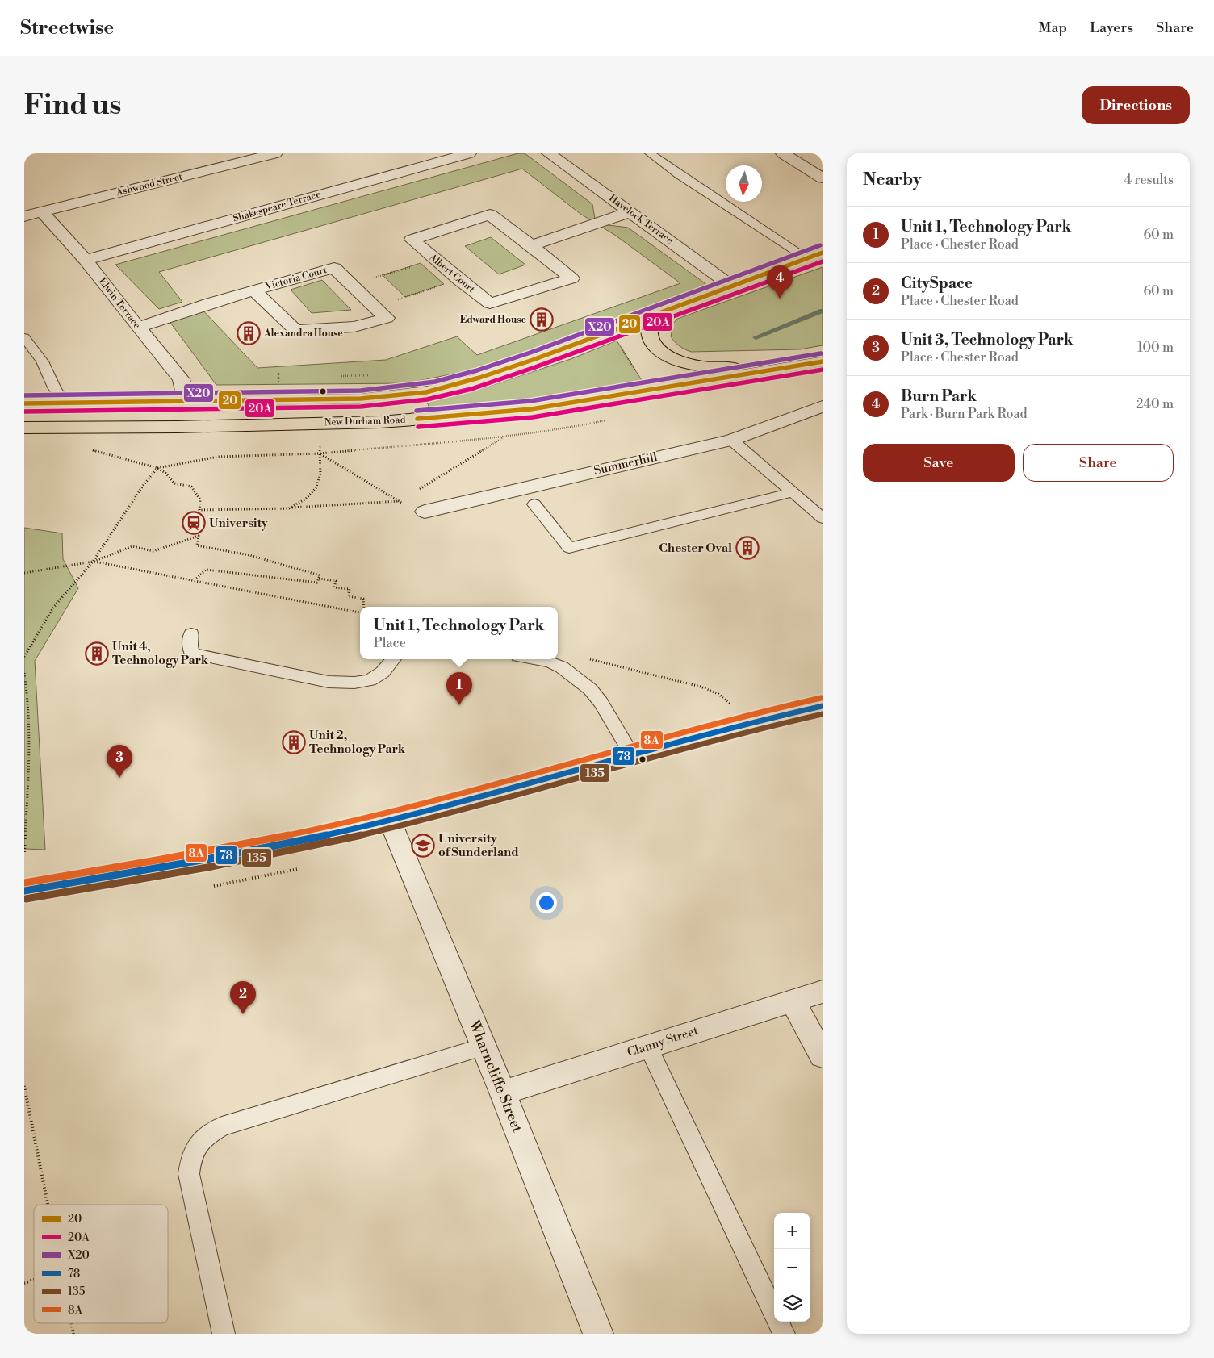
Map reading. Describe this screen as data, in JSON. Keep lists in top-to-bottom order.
{
  "streets": {
    "main road": ["New Durham Road"],
    "street": [
      "Ashwood Street",
      "Shakespeare Terrace",
      "Havelock Terrace",
      "Albert Court",
      "Victoria Court",
      "Elwin Terrace",
      "Summerhill",
      "Clanny Street",
      "Wharncliffe Street"
    ]
  },
  "crossings": [
    ["Ashwood Street", "Elwin Terrace"],
    ["Shakespeare Terrace", "Elwin Terrace"],
    ["Victoria Court", "Elwin Terrace"],
    ["Clanny Street", "Wharncliffe Street"]
  ],
  "places": {
    "building": [
      "Edward House",
      "Alexandra House",
      "Chester Oval",
      "Unit 4, Technology Park",
      "Unit 2, Technology Park"
    ],
    "station": ["University"],
    "school or university": ["University of Sunderland"]
  },
  "lines": [
    "transit line X20",
    "transit line 20",
    "transit line 20A",
    "transit line 8A",
    "transit line 78",
    "transit line 135"
  ],
  "legend": [
    "20",
    "20A",
    "X20",
    "78",
    "135",
    "8A"
  ],
  "north": "bottom",
  "page": {
    "header": "Streetwise",
    "nav": ["Map", "Layers", "Share"],
    "buttons": [
      "Directions",
      ["Save", "Share"]
    ],
    "title": "Find us",
    "heading": ["Nearby", "4 results"],
    "list": [
      {
        "mark": "1",
        "name": "Unit 1, Technology Park",
        "note": "Place · Chester Road",
        "value": "60 m"
      },
      {
        "mark": "2",
        "name": "CitySpace",
        "note": "Place · Chester Road",
        "value": "60 m"
      },
      {
        "mark": "3",
        "name": "Unit 3, Technology Park",
        "note": "Place · Chester Road",
        "value": "100 m"
      },
      {
        "mark": "4",
        "name": "Burn Park",
        "note": "Park · Burn Park Road",
        "value": "240 m"
      }
    ],
    "pins": [
      "4",
      "1",
      "3",
      "2"
    ],
    "popup": ["Unit 1, Technology Park", "Place"],
    "map_buttons": ["+", "−"]
  }
}
